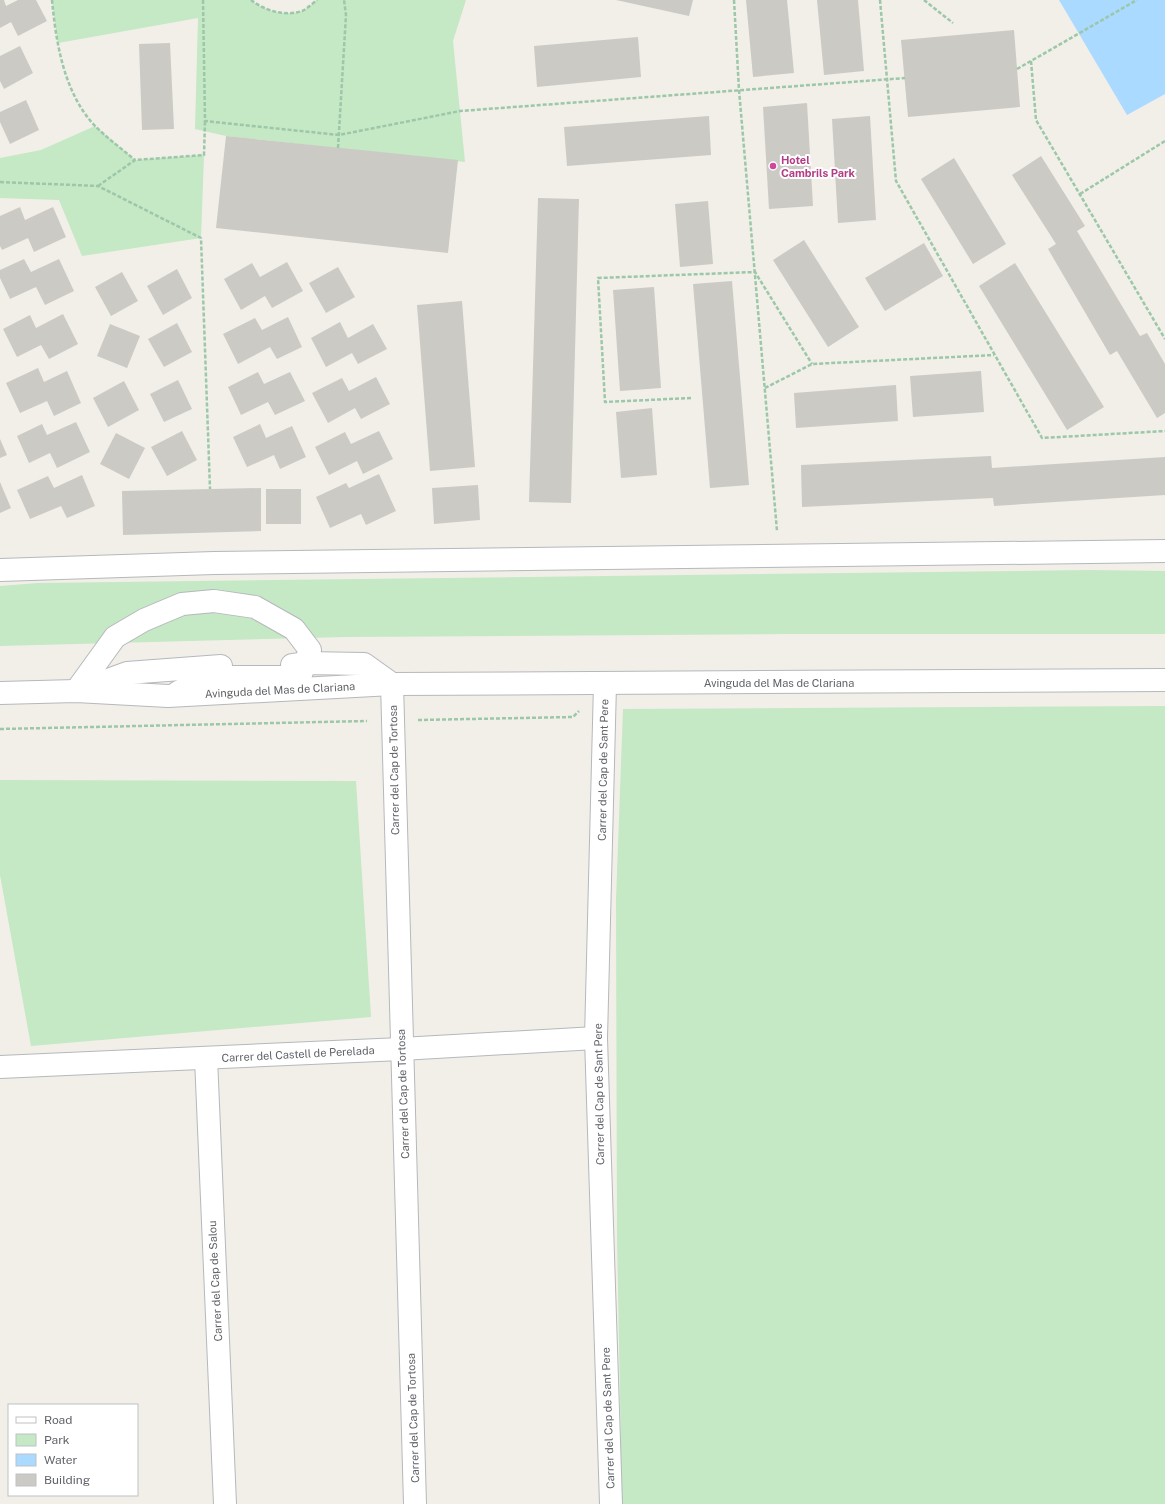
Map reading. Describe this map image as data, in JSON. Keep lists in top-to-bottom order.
{
  "streets": {
    "street": [
      "Avinguda del Mas de Clariana",
      "Carrer del Cap de Tortosa",
      "Carrer del Cap de Sant Pere",
      "Carrer del Castell de Perelada",
      "Carrer del Cap de Salou"
    ]
  },
  "crossings": [
    ["Avinguda del Mas de Clariana", "Carrer del Cap de Tortosa"],
    ["Avinguda del Mas de Clariana", "Carrer del Cap de Sant Pere"],
    ["Carrer del Cap de Tortosa", "Carrer del Castell de Perelada"],
    ["Carrer del Cap de Sant Pere", "Carrer del Castell de Perelada"],
    ["Carrer del Castell de Perelada", "Carrer del Cap de Salou"]
  ],
  "places": ["Hotel Cambrils Park"],
  "legend": [
    "Road",
    "Park",
    "Water",
    "Building"
  ]
}
